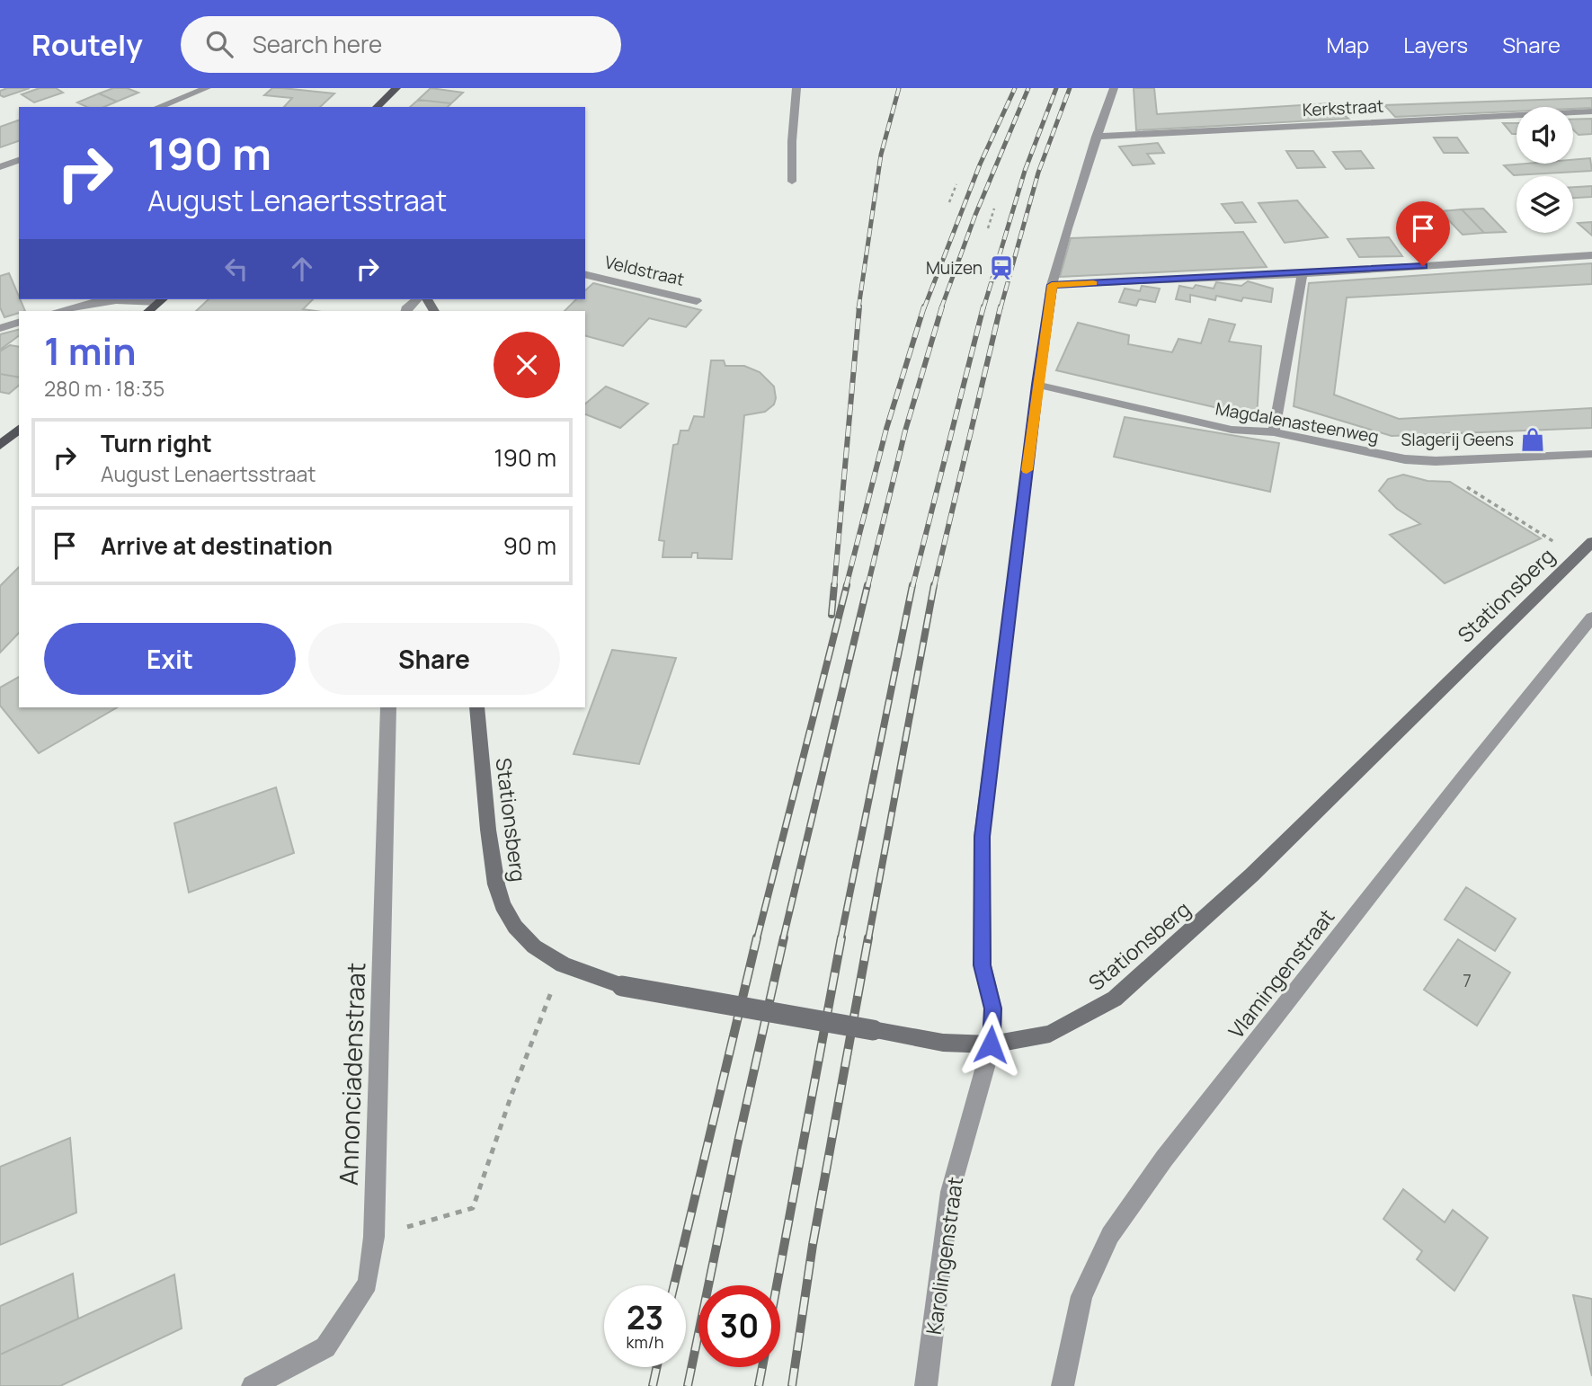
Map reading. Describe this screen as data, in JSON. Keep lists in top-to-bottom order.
{
  "streets": {
    "street": [
      "Kerkstraat",
      "Veldstraat",
      "Magdalenasteenweg",
      "Stationsberg",
      "Vlamingenstraat",
      "Annonciadenstraat",
      "Karolingenstraat"
    ]
  },
  "crossings": [
    ["Kerkstraat", "Karolingenstraat"],
    ["Magdalenasteenweg", "Karolingenstraat"],
    ["Stationsberg", "Karolingenstraat"]
  ],
  "places": {
    "station": ["Muizen"],
    "shop": ["Slagerij Geens"]
  },
  "house_numbers": ["7"],
  "page": {
    "header": "Routely",
    "search": "Search here",
    "nav": ["Map", "Layers", "Share"],
    "turn": ["190 m", "August Lenaertsstraat"],
    "heading": ["1 min", "280 m · 18:35"],
    "list": [
      {
        "name": "Turn right",
        "note": "August Lenaertsstraat",
        "value": "190 m"
      },
      {
        "name": "Arrive at destination",
        "value": "90 m"
      }
    ],
    "buttons": ["Exit", "Share"],
    "speed": "23 km/h",
    "limit": "30"
  }
}
